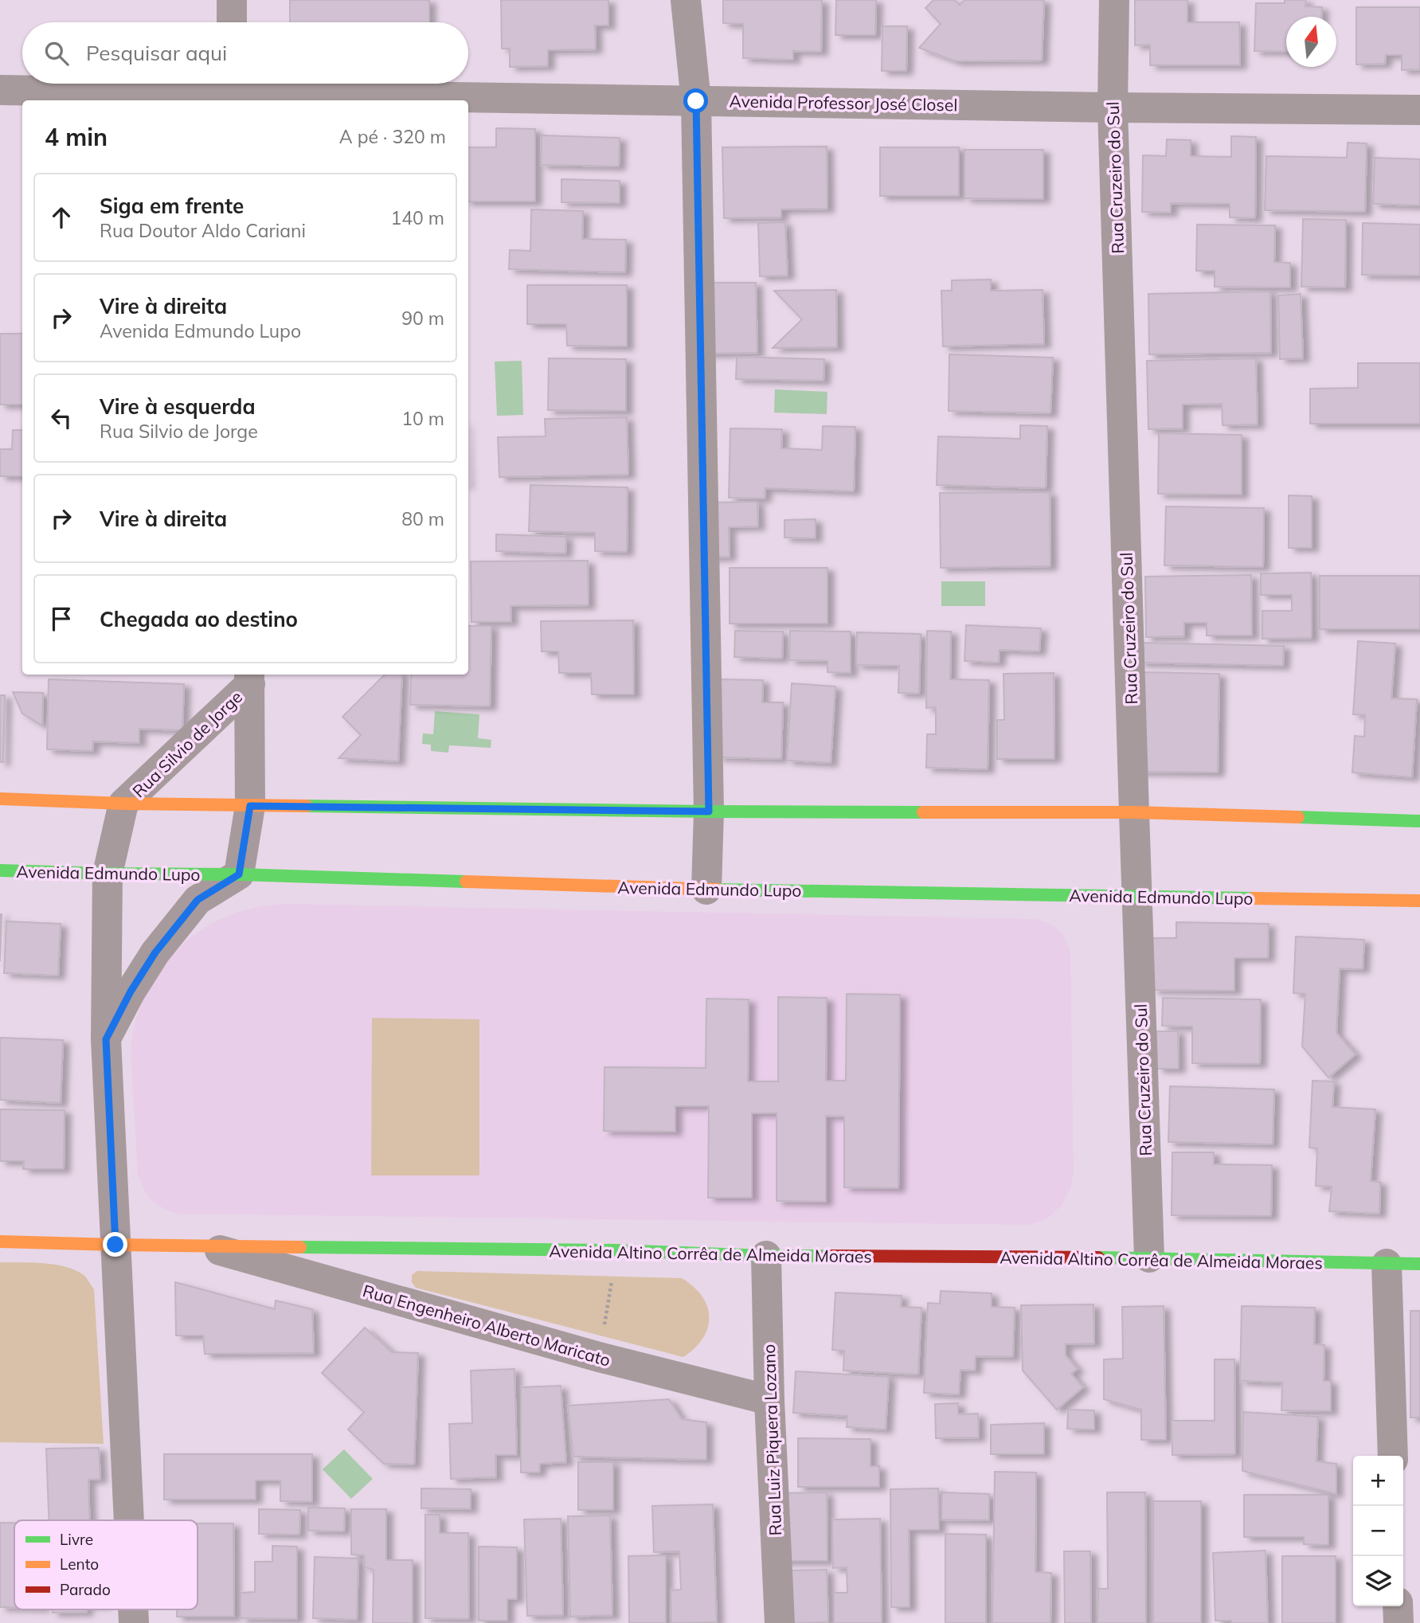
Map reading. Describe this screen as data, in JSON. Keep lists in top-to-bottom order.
{
  "streets": {
    "street": [
      "Avenida Professor José Closel",
      "Rua Cruzeiro do Sul",
      "Rua Silvio de Jorge",
      "Avenida Edmundo Lupo",
      "Avenida Altino Corrêa de Almeida Moraes",
      "Rua Engenheiro Alberto Maricato",
      "Rua Luiz Piquera Lozano"
    ]
  },
  "crossings": [
    ["Avenida Professor José Closel", "Rua Cruzeiro do Sul"],
    ["Rua Cruzeiro do Sul", "Avenida Edmundo Lupo"],
    ["Rua Cruzeiro do Sul", "Avenida Altino Corrêa de Almeida Moraes"],
    ["Rua Silvio de Jorge", "Avenida Edmundo Lupo"],
    ["Avenida Altino Corrêa de Almeida Moraes", "Rua Engenheiro Alberto Maricato"],
    ["Avenida Altino Corrêa de Almeida Moraes", "Rua Luiz Piquera Lozano"],
    ["Rua Engenheiro Alberto Maricato", "Rua Luiz Piquera Lozano"]
  ],
  "legend": ["Livre", "Lento", "Parado"],
  "north": "top",
  "page": {
    "search": "Pesquisar aqui",
    "heading": ["4 min", "A pé · 320 m"],
    "list": [
      ["Siga em frente", "Rua Doutor Aldo Cariani", "140 m"],
      ["Vire à direita", "Avenida Edmundo Lupo", "90 m"],
      ["Vire à esquerda", "Rua Silvio de Jorge", "10 m"],
      ["Vire à direita", "80 m"],
      "Chegada ao destino"
    ],
    "map_buttons": ["+", "−"]
  }
}
